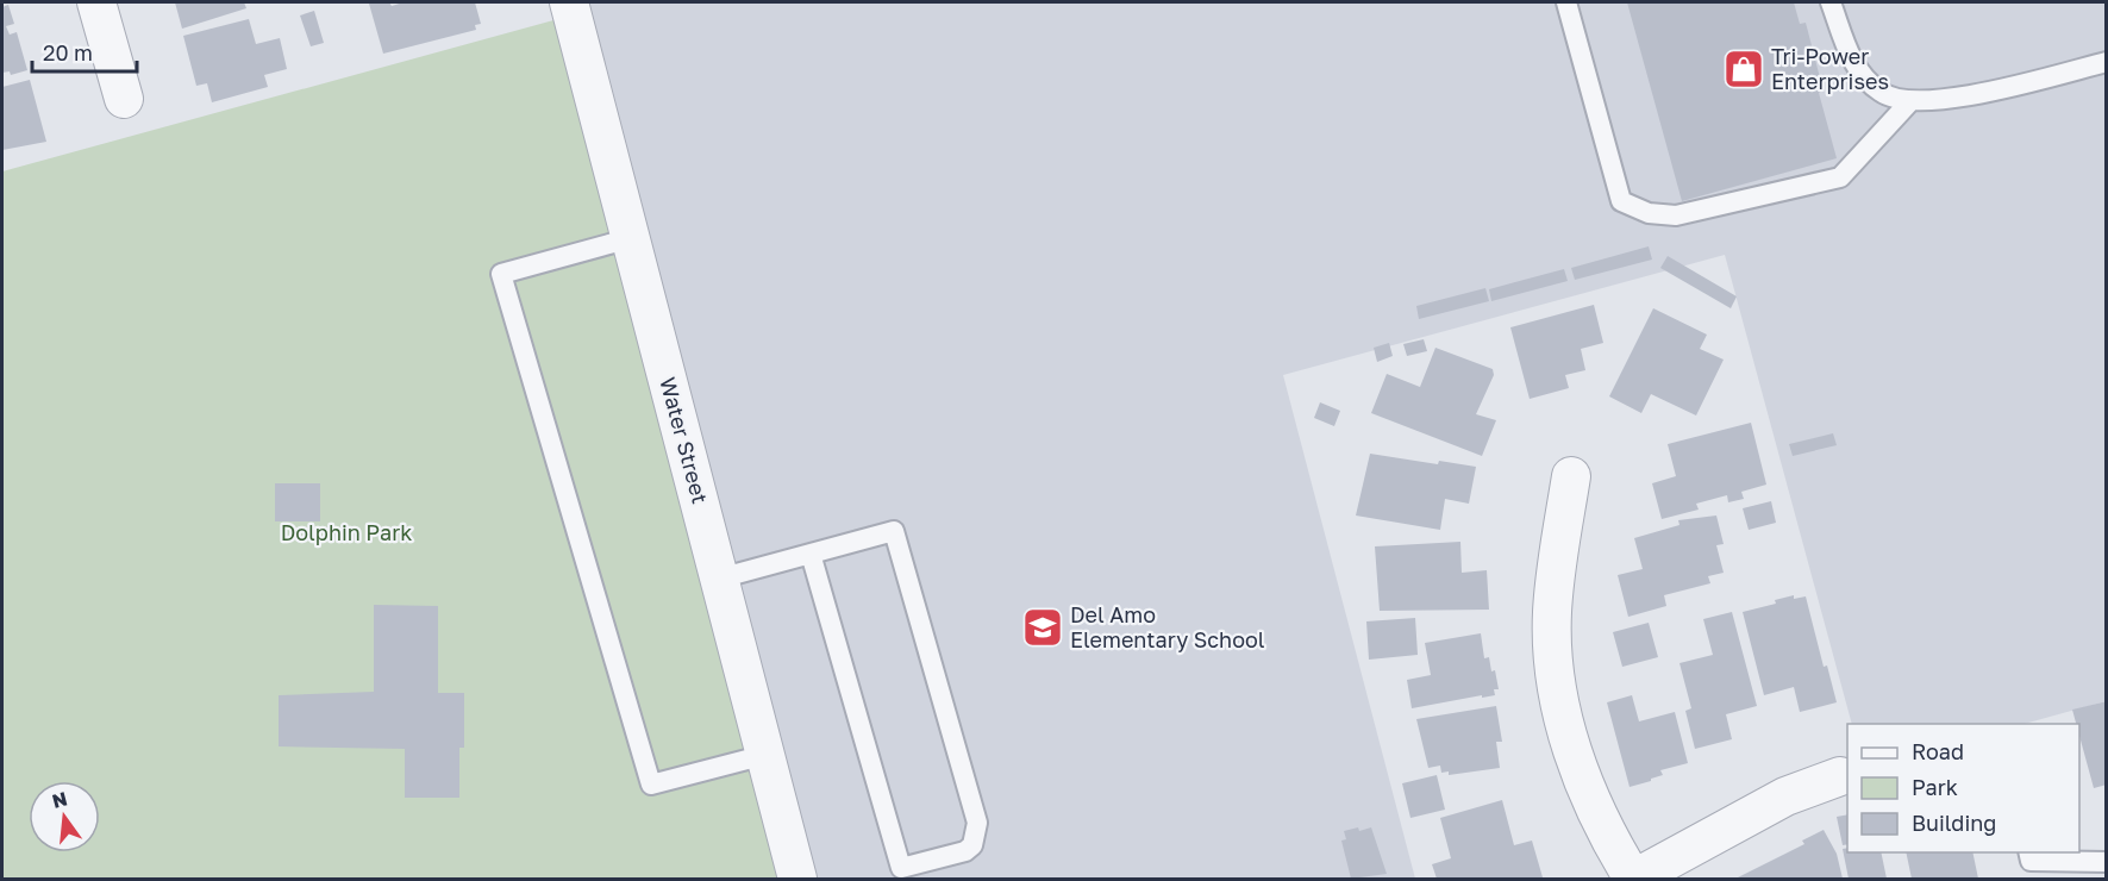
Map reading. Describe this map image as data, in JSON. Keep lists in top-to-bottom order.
{
  "streets": {
    "street": ["Water Street"]
  },
  "parks": ["Dolphin Park"],
  "places": {
    "shop": ["Tri-Power Enterprises"],
    "school or university": ["Del Amo Elementary School"]
  },
  "legend": ["Road", "Park", "Building"],
  "scale_bar": "20 m",
  "north": "top"
}
